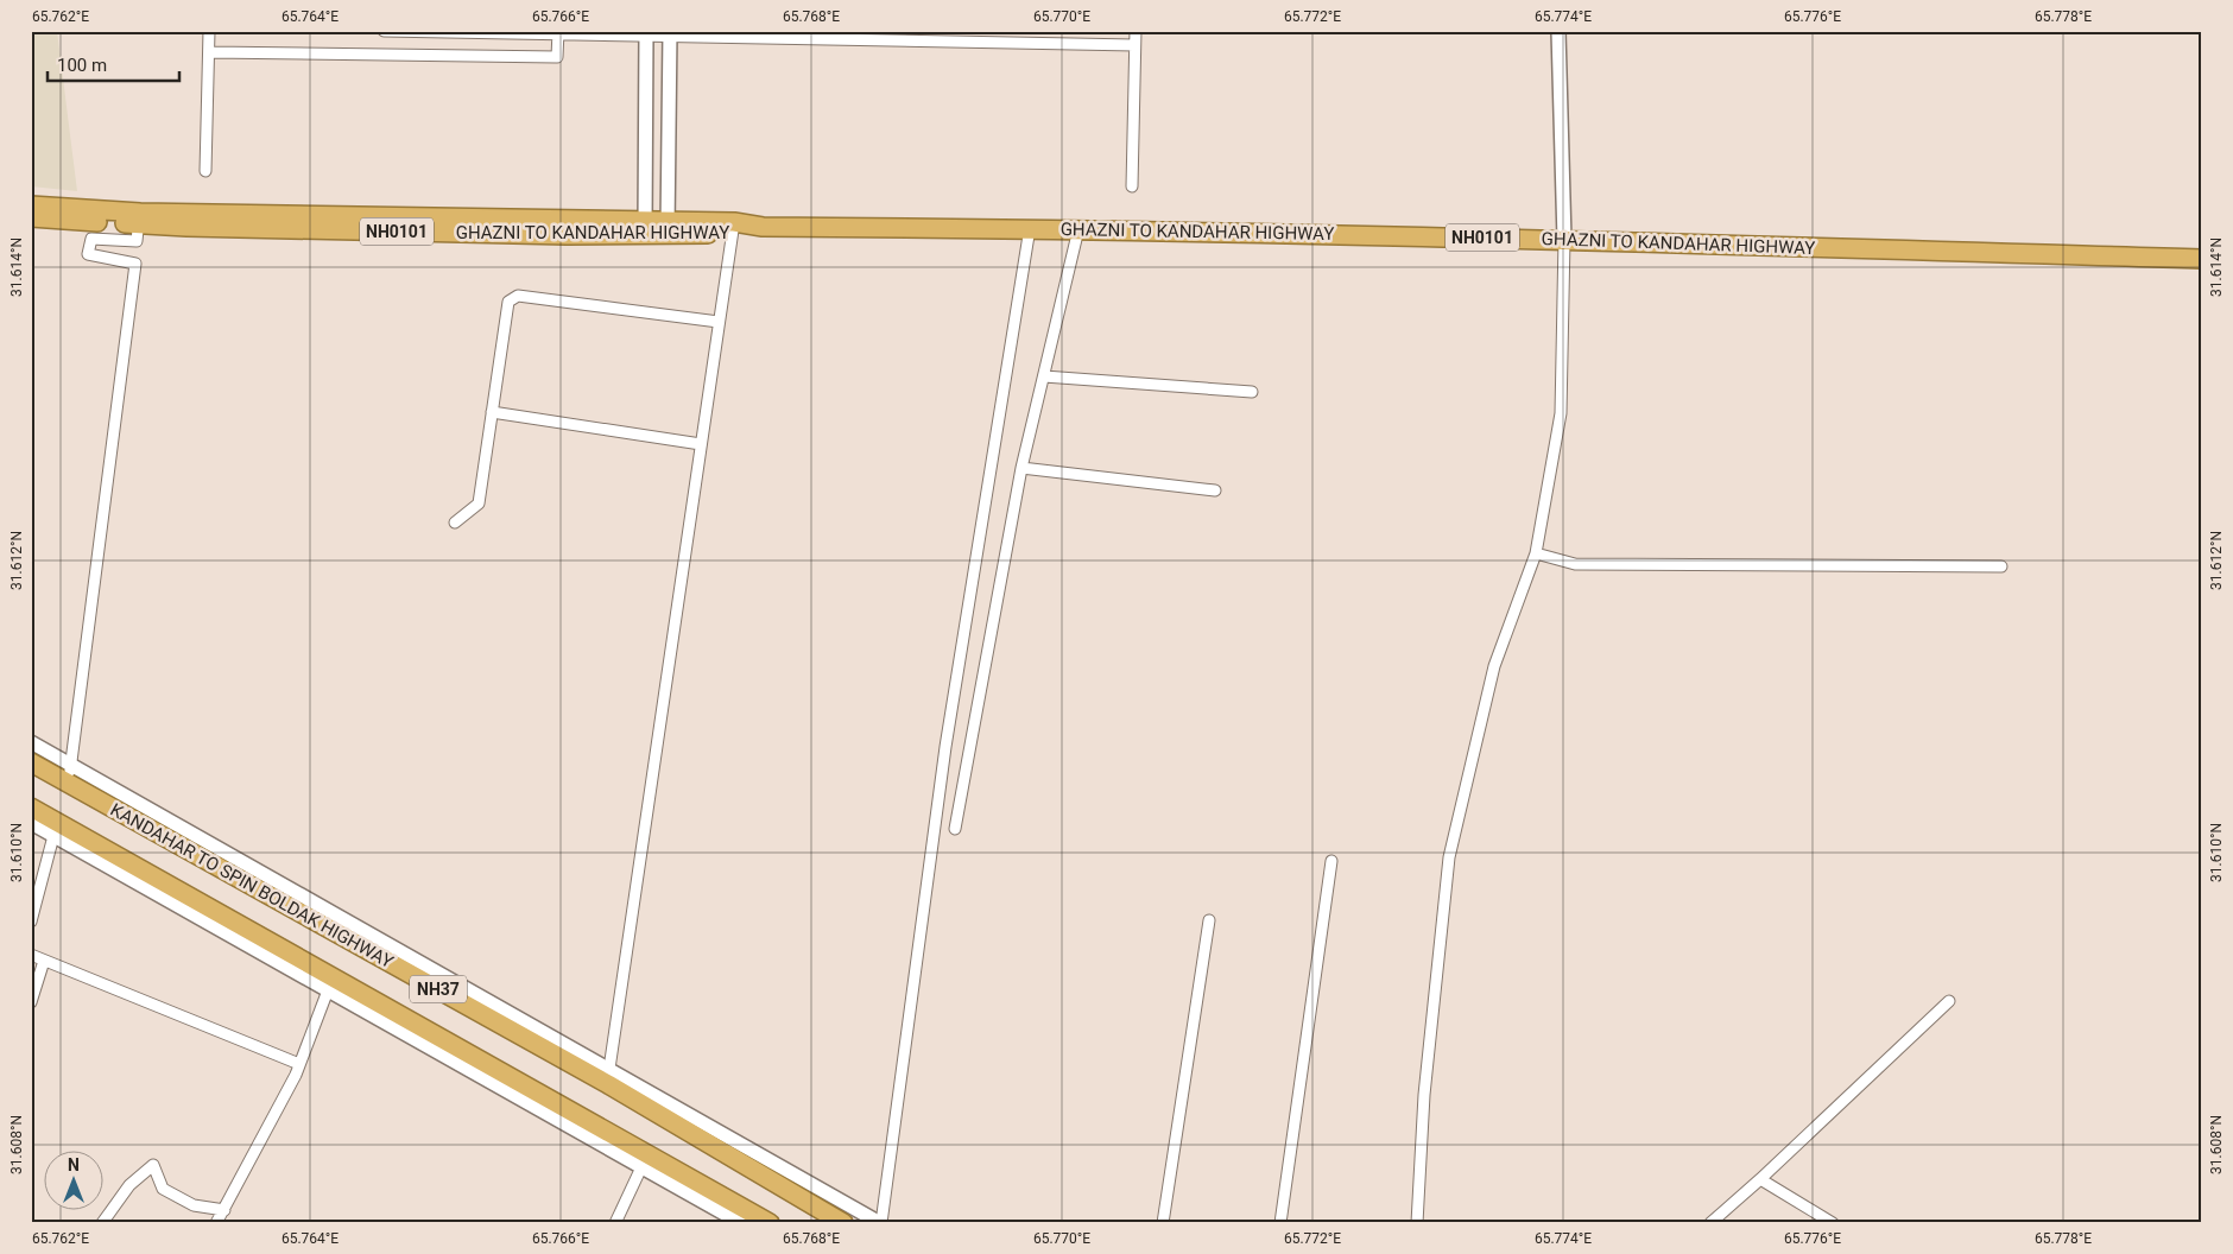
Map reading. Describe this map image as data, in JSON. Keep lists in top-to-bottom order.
{
  "streets": {
    "highway": [
      "NH0101",
      "GHAZNI TO KANDAHAR HIGHWAY",
      "KANDAHAR TO SPIN BOLDAK HIGHWAY",
      "NH37"
    ]
  },
  "scale_bar": "100 m",
  "north": "top",
  "coordinates": [
    "65.762°E",
    "65.764°E",
    "65.766°E",
    "65.768°E",
    "65.770°E",
    "65.772°E",
    "65.774°E",
    "65.776°E",
    "65.778°E",
    "31.614°N",
    "31.612°N",
    "31.610°N",
    "31.608°N"
  ]
}
